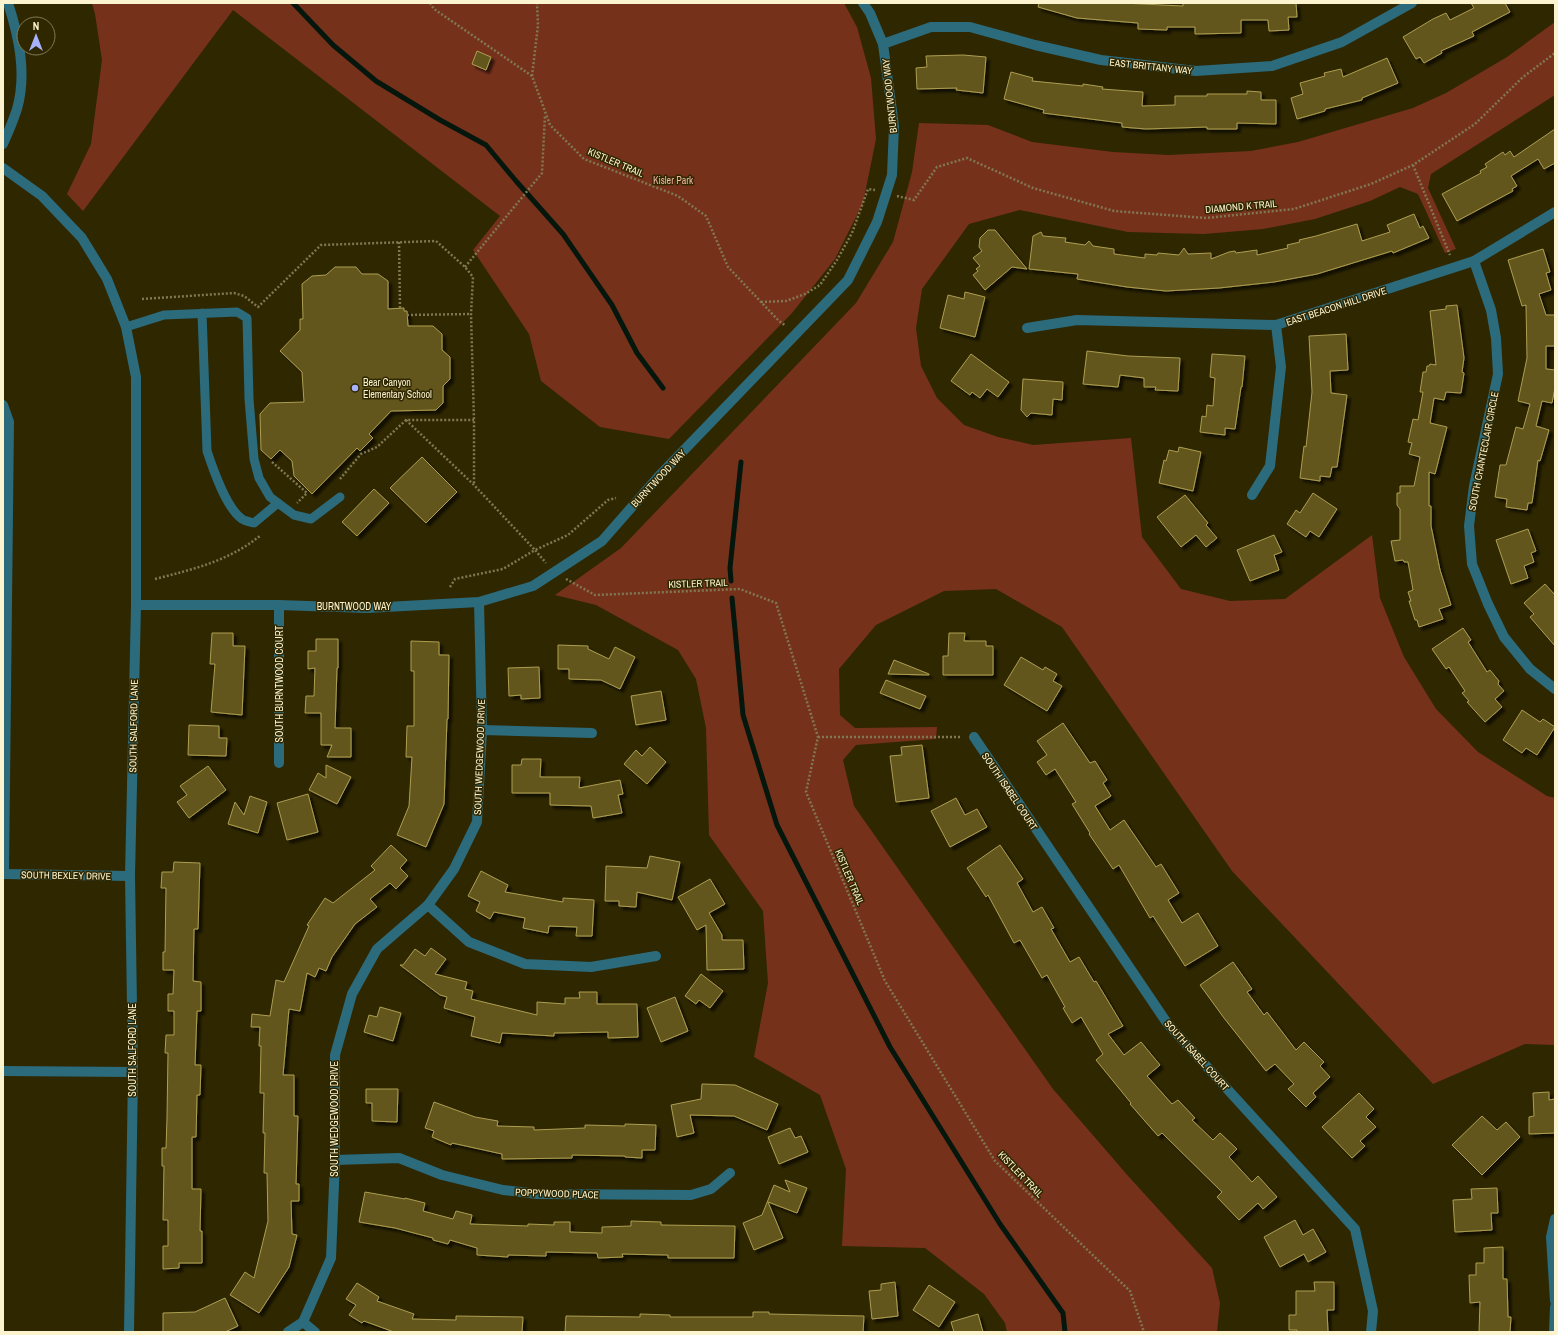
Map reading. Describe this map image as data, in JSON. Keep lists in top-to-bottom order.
{
  "streets": {
    "street": [
      "EAST BRITTANY WAY",
      "BURNTWOOD WAY",
      "EAST BEACON HILL DRIVE",
      "SOUTH CHANTECLAIR CIRCLE",
      "SOUTH BURNTWOOD COURT",
      "SOUTH SALFORD LANE",
      "SOUTH WEDGEWOOD DRIVE",
      "SOUTH ISABEL COURT",
      "SOUTH BEXLEY DRIVE",
      "POPPYWOOD PLACE"
    ],
    "path": ["KISTLER TRAIL", "DIAMOND K TRAIL"]
  },
  "crossings": [
    ["EAST BRITTANY WAY", "BURNTWOOD WAY"],
    ["BURNTWOOD WAY", "KISTLER TRAIL"],
    ["BURNTWOOD WAY", "DIAMOND K TRAIL"],
    ["BURNTWOOD WAY", "SOUTH BURNTWOOD COURT"],
    ["BURNTWOOD WAY", "SOUTH SALFORD LANE"],
    ["BURNTWOOD WAY", "SOUTH WEDGEWOOD DRIVE"],
    ["EAST BEACON HILL DRIVE", "SOUTH CHANTECLAIR CIRCLE"],
    ["SOUTH SALFORD LANE", "SOUTH BEXLEY DRIVE"],
    ["SOUTH WEDGEWOOD DRIVE", "POPPYWOOD PLACE"]
  ],
  "parks": ["Kisler Park"],
  "places": ["Bear Canyon Elementary School"],
  "north": "top"
}
